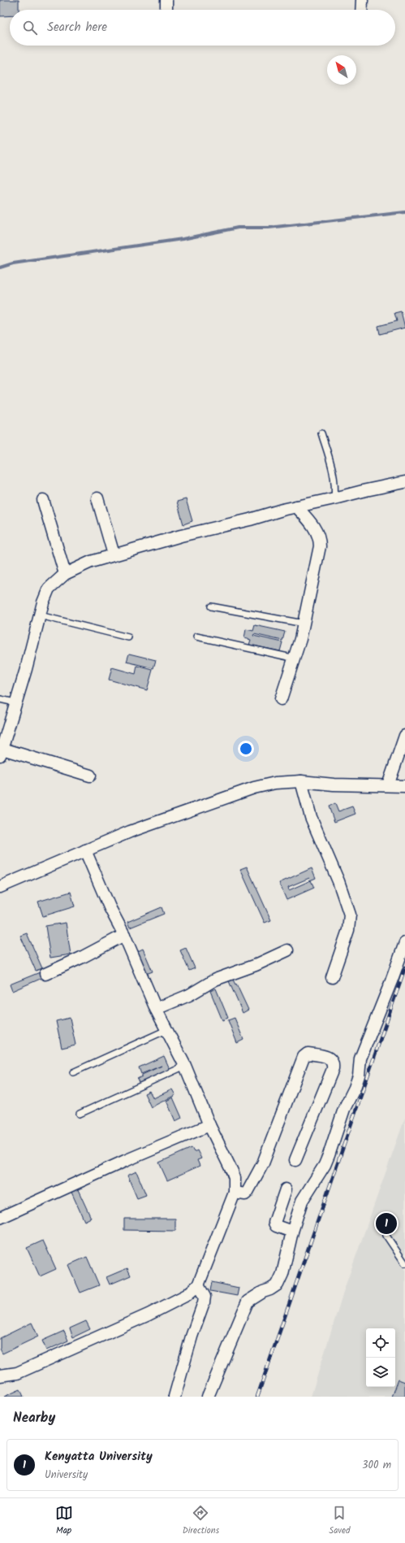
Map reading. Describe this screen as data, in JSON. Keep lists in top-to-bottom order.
{
  "north": "top left",
  "page": {
    "search": "Search here",
    "pins": "1",
    "heading": "Nearby",
    "list": [
      {
        "mark": "1",
        "name": "Kenyatta University",
        "note": "University",
        "value": "300 m"
      }
    ],
    "nav": ["Map", "Directions", "Saved"]
  }
}
